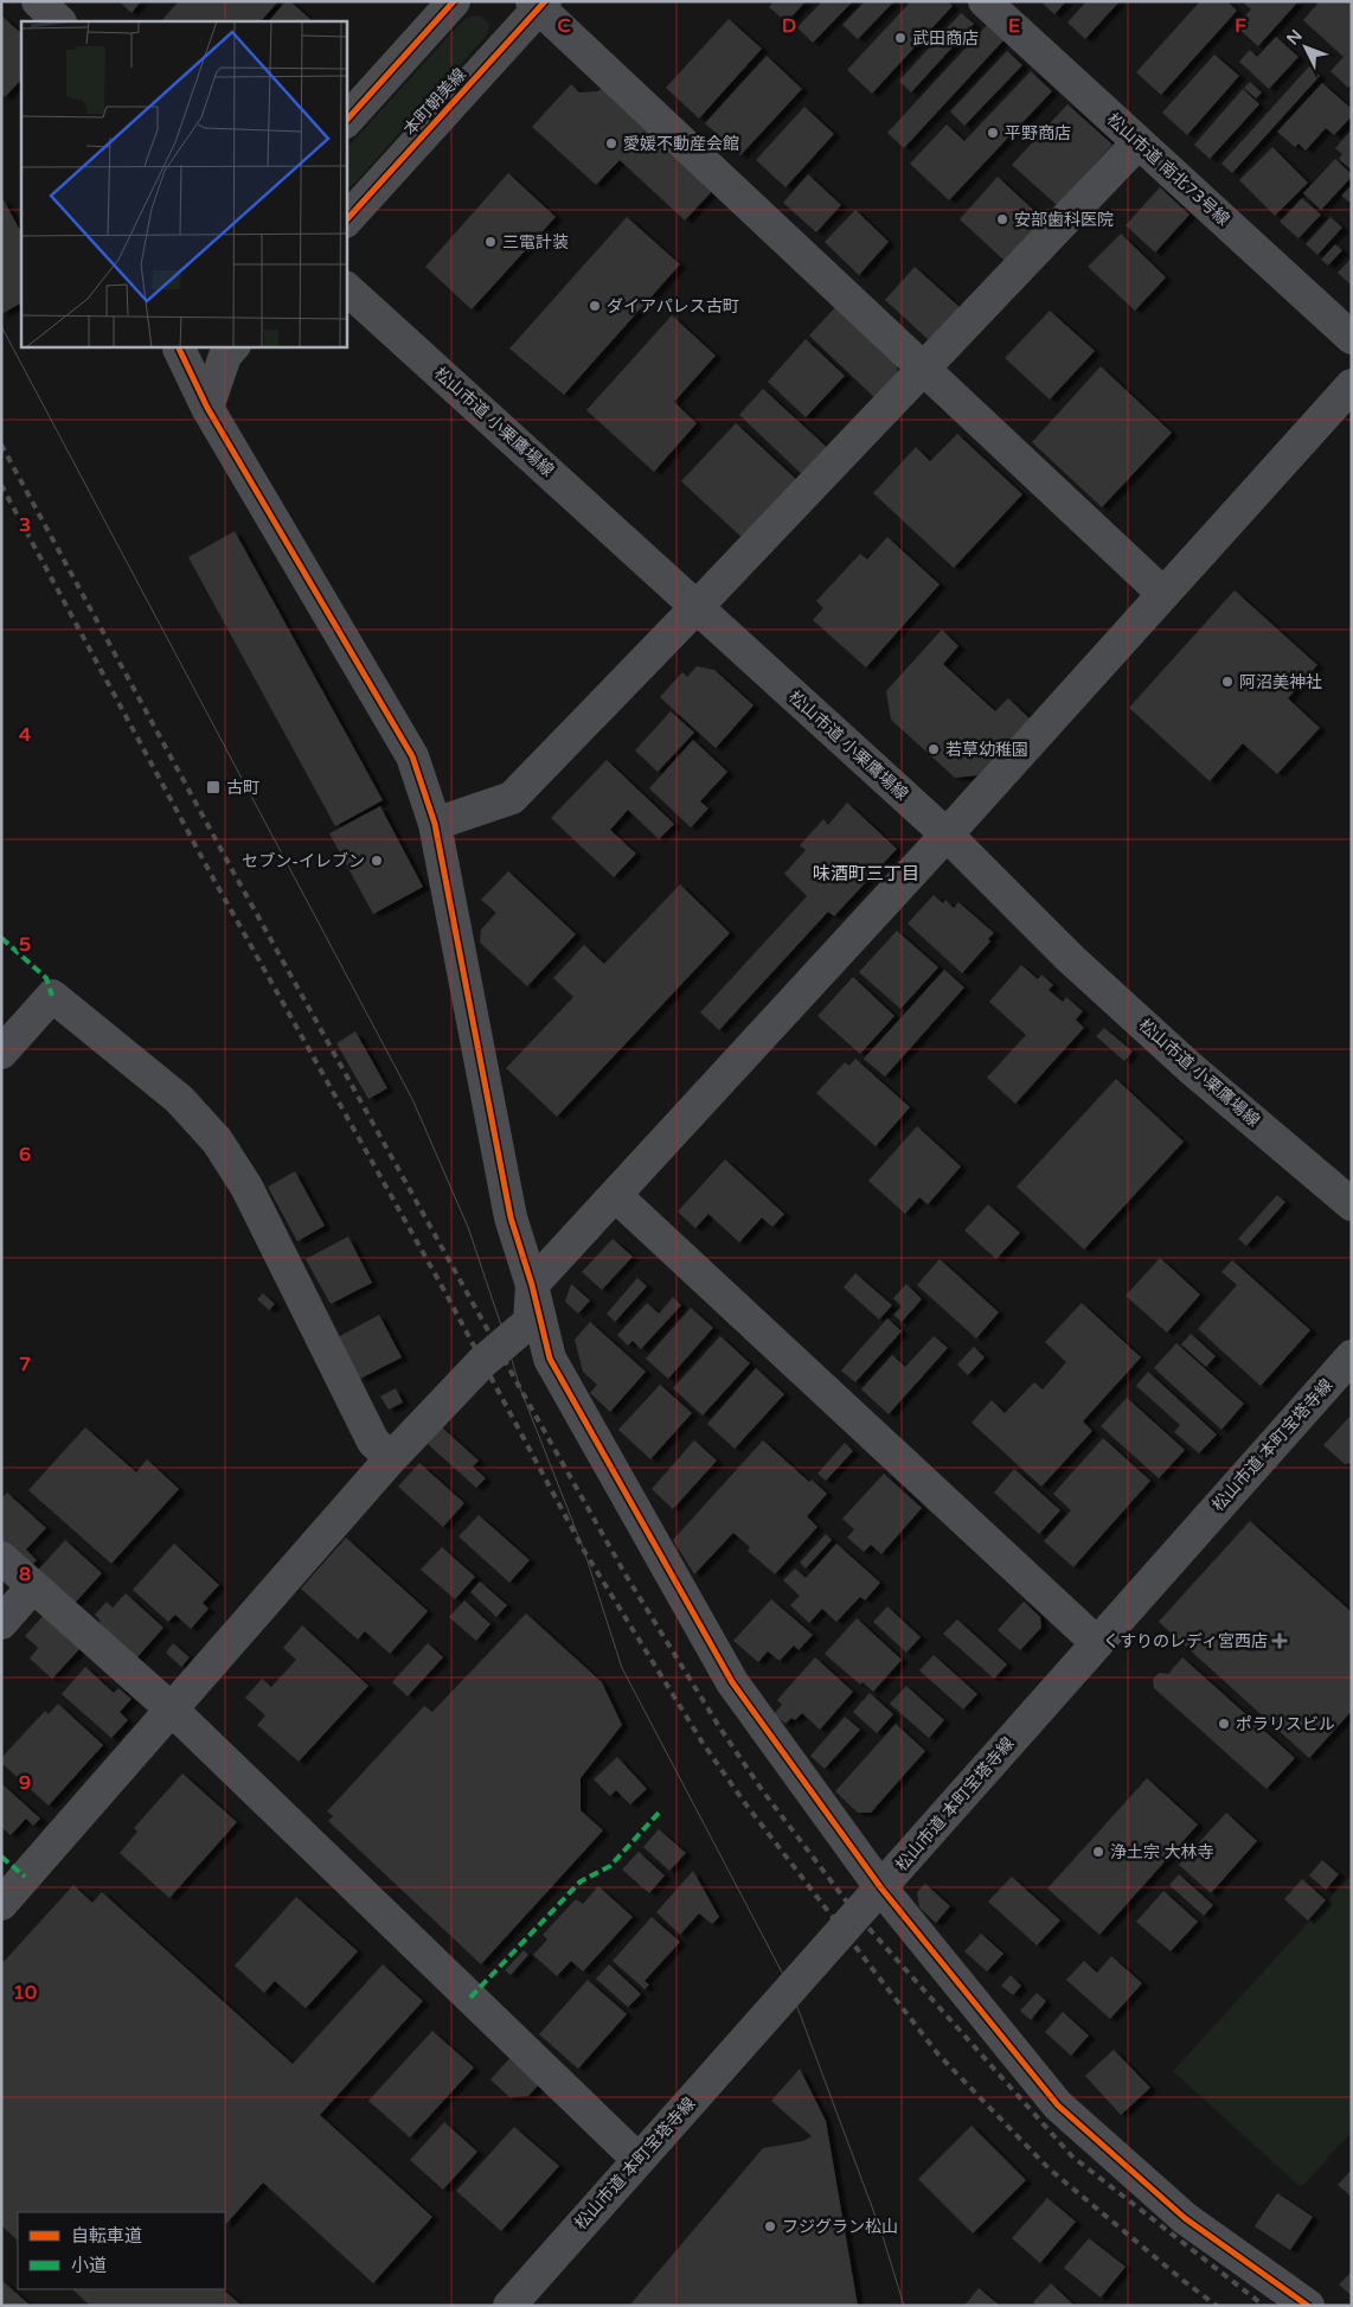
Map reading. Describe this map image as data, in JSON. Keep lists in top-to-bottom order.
{
  "streets": {
    "street": [
      "本町朝美線",
      "松山市道 南北73号線",
      "松山市道 小栗鷹場線",
      "松山市道 本町宝塔寺線"
    ]
  },
  "districts": ["味酒町三丁目"],
  "places": {
    "other": [
      "武田商店",
      "平野商店",
      "愛媛不動産会館",
      "安部歯科医院",
      "三電計装",
      "ダイアパレス古町",
      "阿沼美神社",
      "若草幼稚園",
      "セブン-イレブン",
      "ポラリスビル",
      "浄土宗 大林寺",
      "フジグラン松山"
    ],
    "transit": ["古町"],
    "health": ["くすりのレディ宮西店"]
  },
  "legend": ["自転車道", "小道"],
  "north": "top left",
  "grid": {
    "columns": [
      "C",
      "D",
      "E",
      "F"
    ],
    "rows": [
      "3",
      "4",
      "5",
      "6",
      "7",
      "8",
      "9",
      "10"
    ]
  }
}
